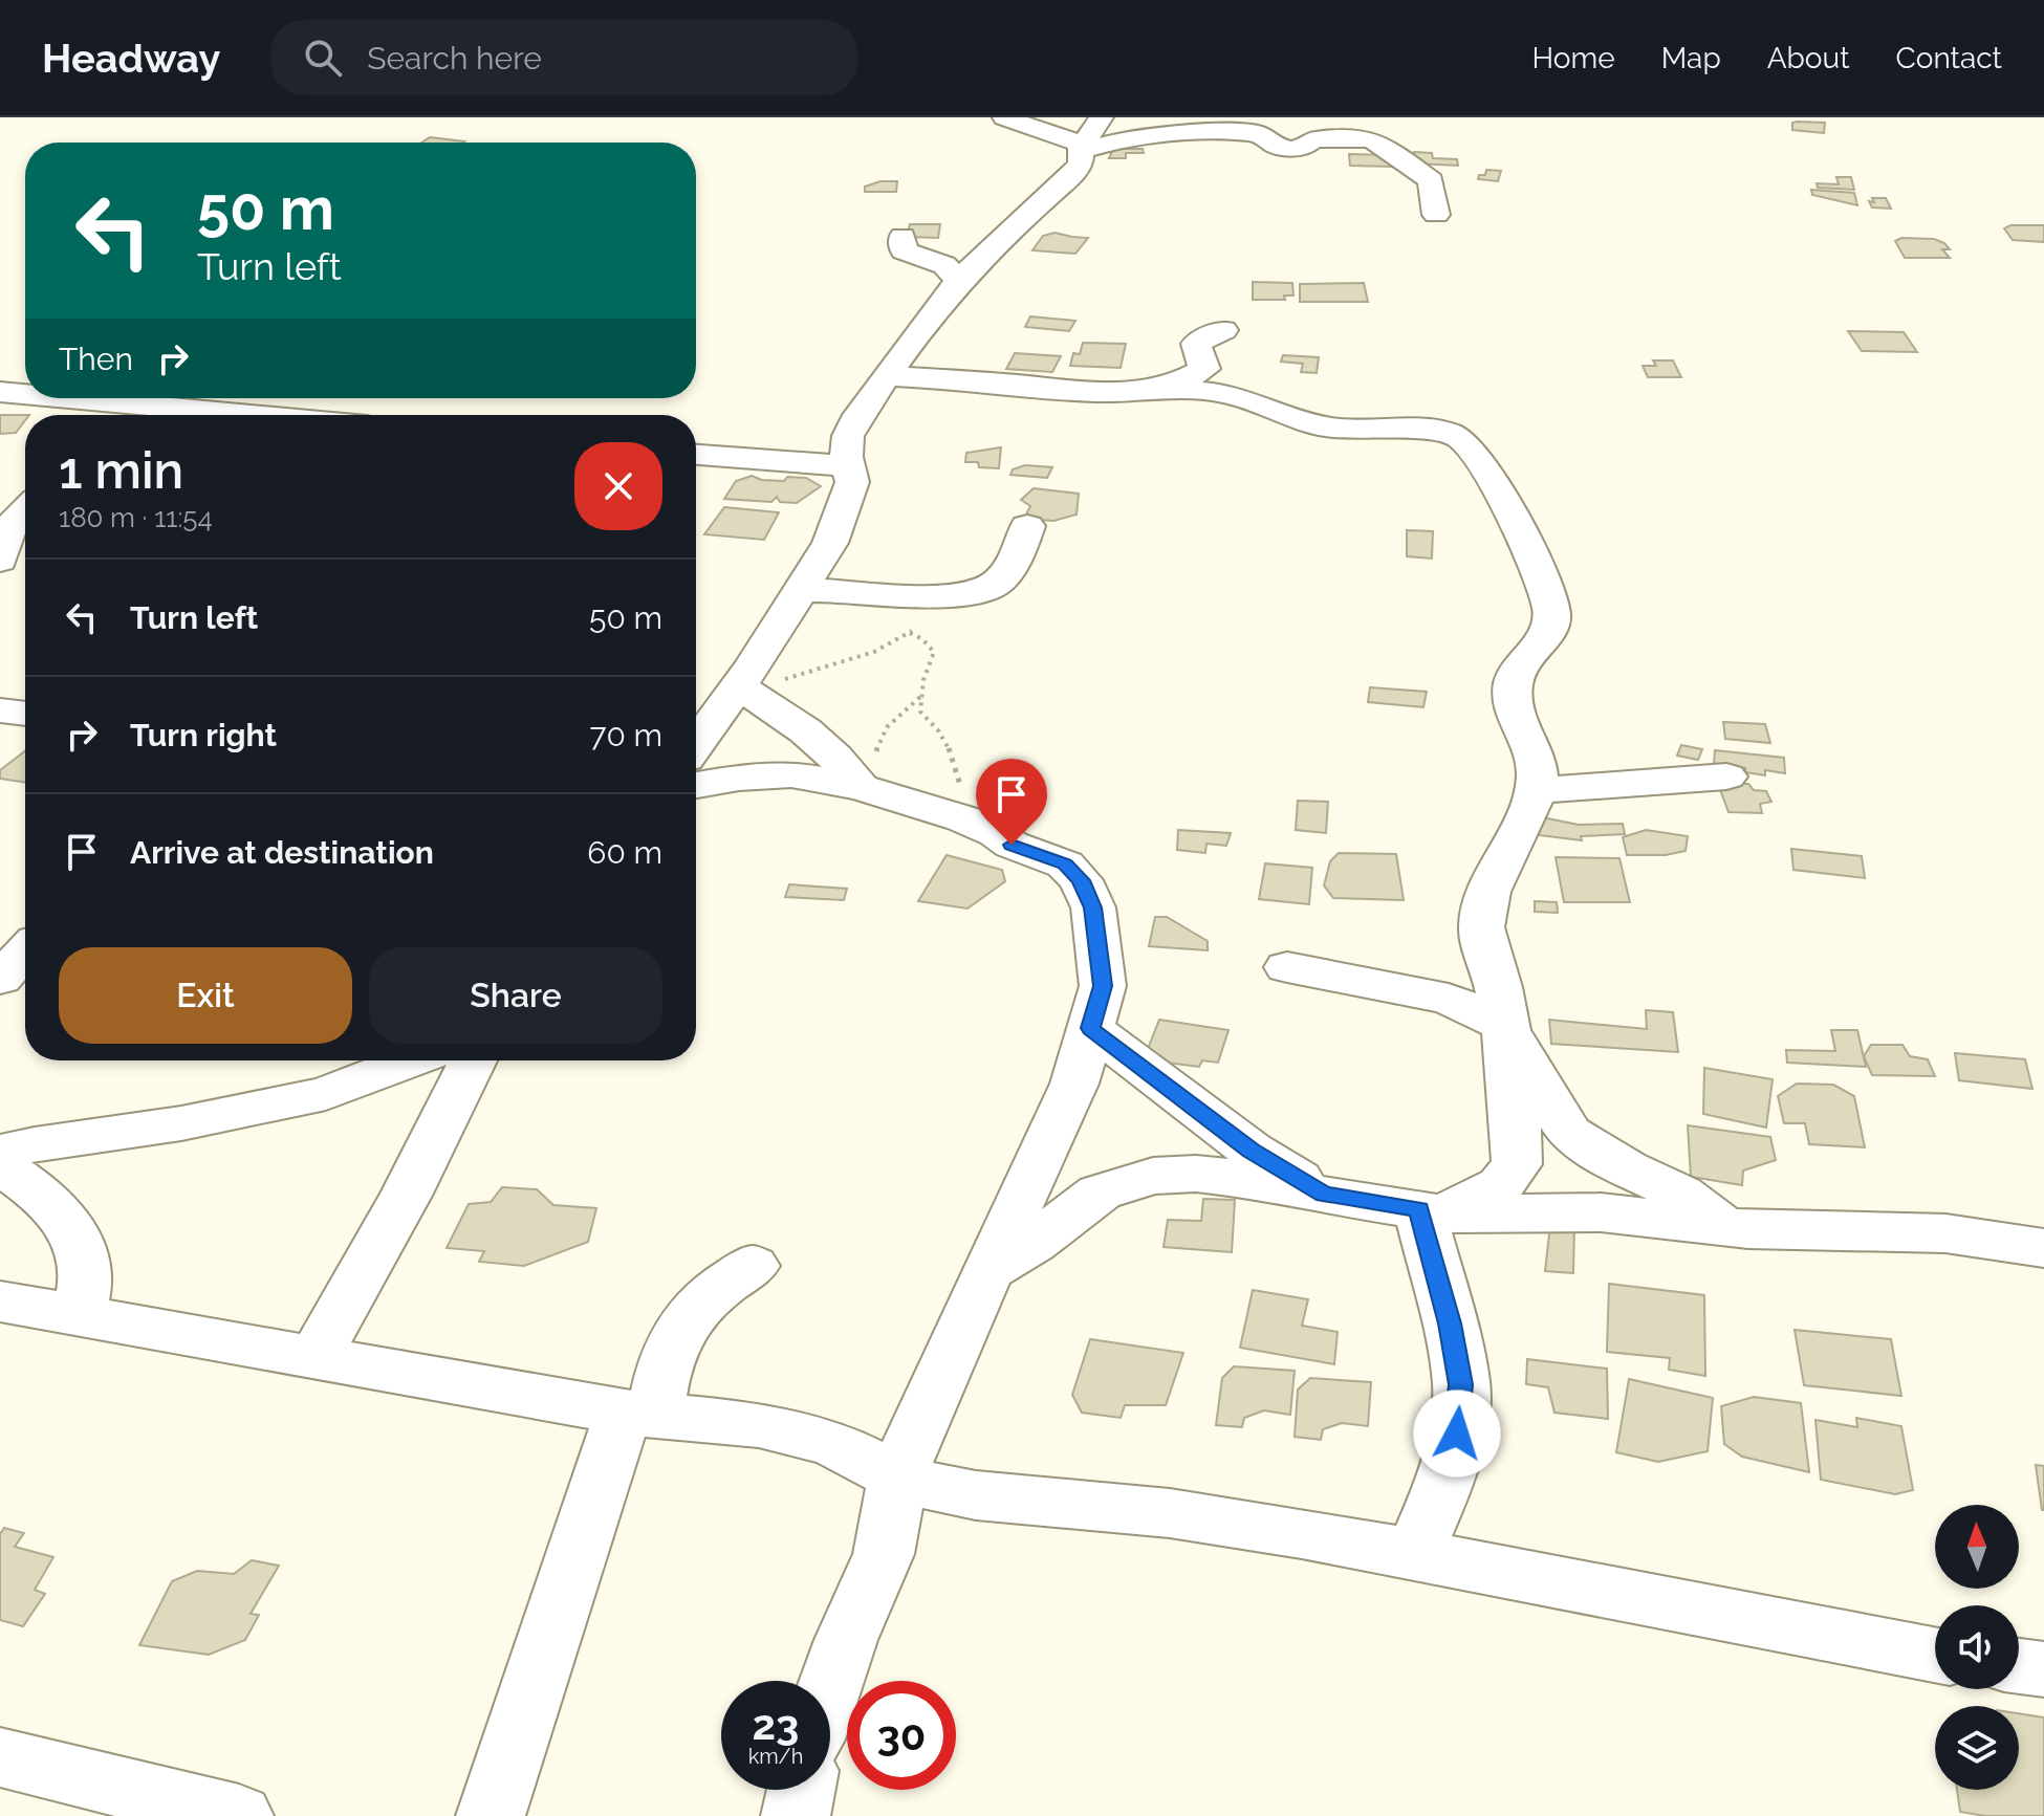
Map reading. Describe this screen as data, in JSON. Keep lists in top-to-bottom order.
{
  "north": "top",
  "page": {
    "header": "Headway",
    "search": "Search here",
    "nav": [
      "Home",
      "Map",
      "About",
      "Contact"
    ],
    "turn": ["50 m", "Turn left"],
    "then": "Then",
    "heading": ["1 min", "180 m · 11:54"],
    "list": [
      {
        "name": "Turn left",
        "value": "50 m"
      },
      {
        "name": "Turn right",
        "value": "70 m"
      },
      {
        "name": "Arrive at destination",
        "value": "60 m"
      }
    ],
    "buttons": ["Exit", "Share"],
    "speed": "23 km/h",
    "limit": "30"
  }
}
